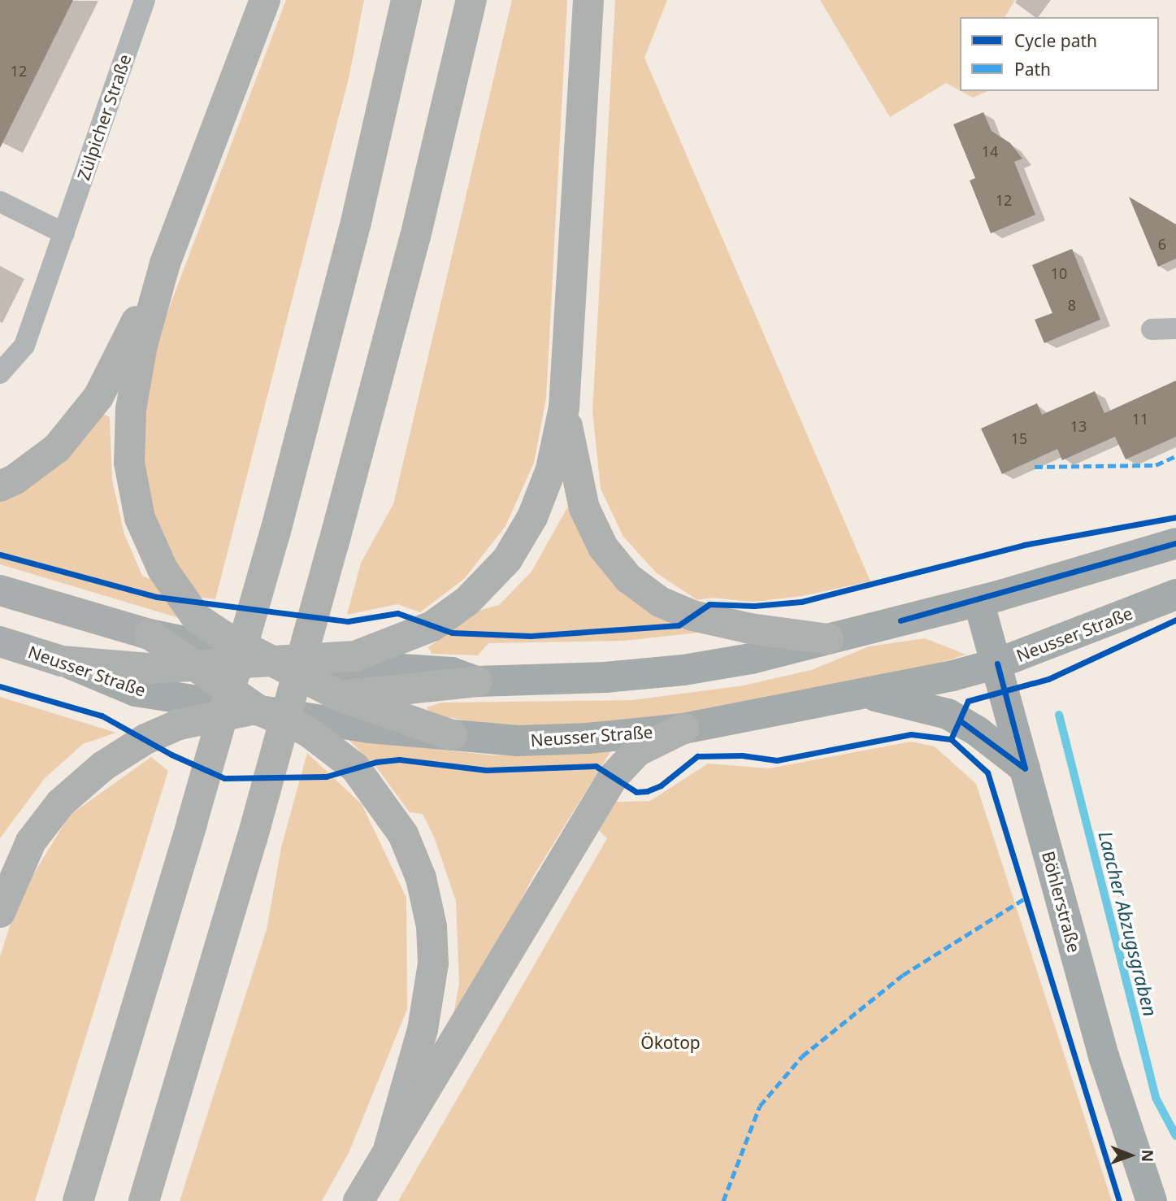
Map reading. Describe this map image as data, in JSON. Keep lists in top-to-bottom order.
{
  "streets": {
    "main road": ["Neusser Straße", "Böhlerstraße"],
    "street": ["Zülpicher Straße"]
  },
  "crossings": [
    ["Neusser Straße", "Böhlerstraße"]
  ],
  "water": ["Laacher Abzugsgraben"],
  "parks": ["Ökotop"],
  "house_numbers": [
    "12",
    "14",
    "12",
    "6",
    "10",
    "8",
    "11",
    "13",
    "15"
  ],
  "legend": ["Cycle path", "Path"],
  "north": "right"
}
